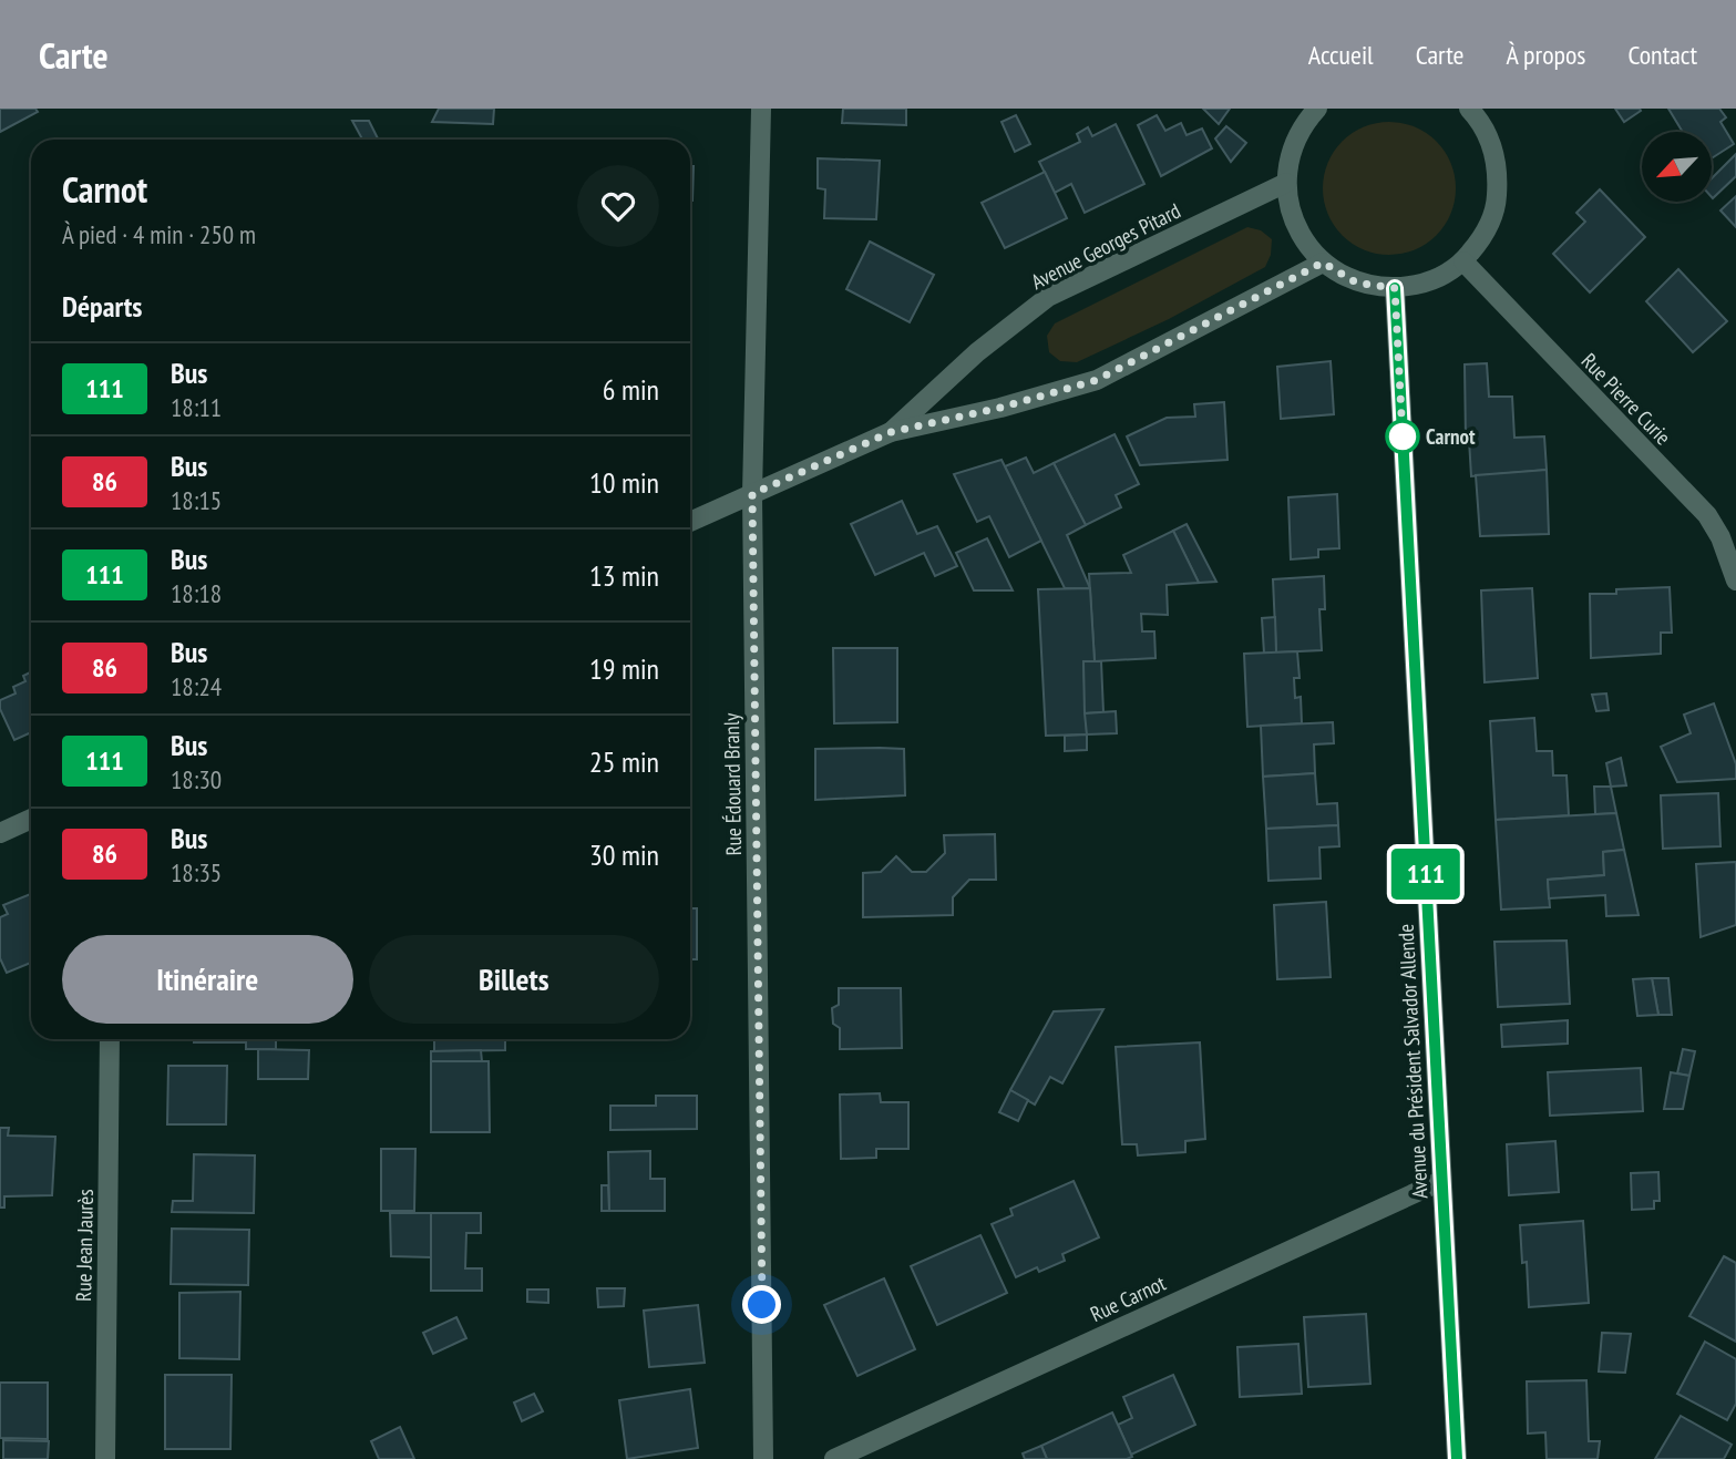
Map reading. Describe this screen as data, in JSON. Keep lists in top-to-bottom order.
{
  "streets": {
    "street": [
      "Avenue Georges Pitard",
      "Rue Pierre Curie",
      "Rue Édouard Branly",
      "Avenue du Président Salvador Allende",
      "Rue Jean Jaurès",
      "Rue Carnot"
    ]
  },
  "crossings": [
    ["Avenue Georges Pitard", "Rue Édouard Branly"],
    ["Avenue du Président Salvador Allende", "Rue Carnot"]
  ],
  "places": ["Carnot"],
  "lines": ["bus line 111"],
  "north": "bottom left",
  "page": {
    "header": "Carte",
    "nav": [
      "Accueil",
      "Carte",
      "À propos",
      "Contact"
    ],
    "on_map": "111",
    "heading": [
      ["Carnot", "À pied · 4 min · 250 m"],
      "Départs"
    ],
    "list": [
      {
        "mark": "111",
        "name": "Bus",
        "note": "18:11",
        "value": "6 min"
      },
      {
        "mark": "86",
        "name": "Bus",
        "note": "18:15",
        "value": "10 min"
      },
      {
        "mark": "111",
        "name": "Bus",
        "note": "18:18",
        "value": "13 min"
      },
      {
        "mark": "86",
        "name": "Bus",
        "note": "18:24",
        "value": "19 min"
      },
      {
        "mark": "111",
        "name": "Bus",
        "note": "18:30",
        "value": "25 min"
      },
      {
        "mark": "86",
        "name": "Bus",
        "note": "18:35",
        "value": "30 min"
      }
    ],
    "buttons": ["Itinéraire", "Billets"]
  }
}
